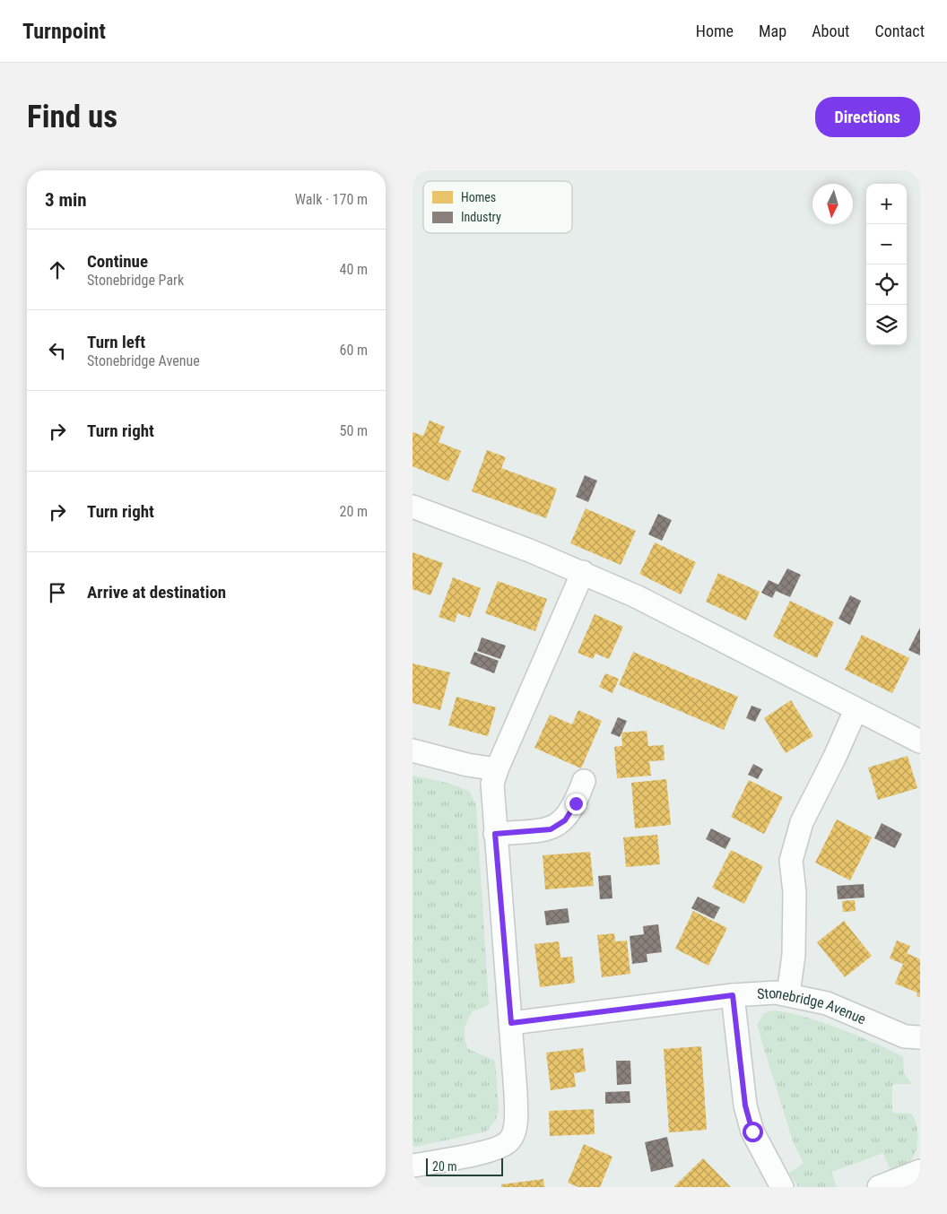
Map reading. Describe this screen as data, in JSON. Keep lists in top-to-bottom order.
{
  "streets": {
    "street": ["Stonebridge Avenue"]
  },
  "legend": ["Homes", "Industry"],
  "scale_bar": "20 m",
  "north": "bottom",
  "page": {
    "header": "Turnpoint",
    "nav": [
      "Home",
      "Map",
      "About",
      "Contact"
    ],
    "buttons": "Directions",
    "title": "Find us",
    "heading": ["3 min", "Walk · 170 m"],
    "map_buttons": ["+", "−"],
    "list": [
      ["Continue", "Stonebridge Park", "40 m"],
      ["Turn left", "Stonebridge Avenue", "60 m"],
      ["Turn right", "50 m"],
      ["Turn right", "20 m"],
      "Arrive at destination"
    ],
    "scale": "20 m"
  }
}
